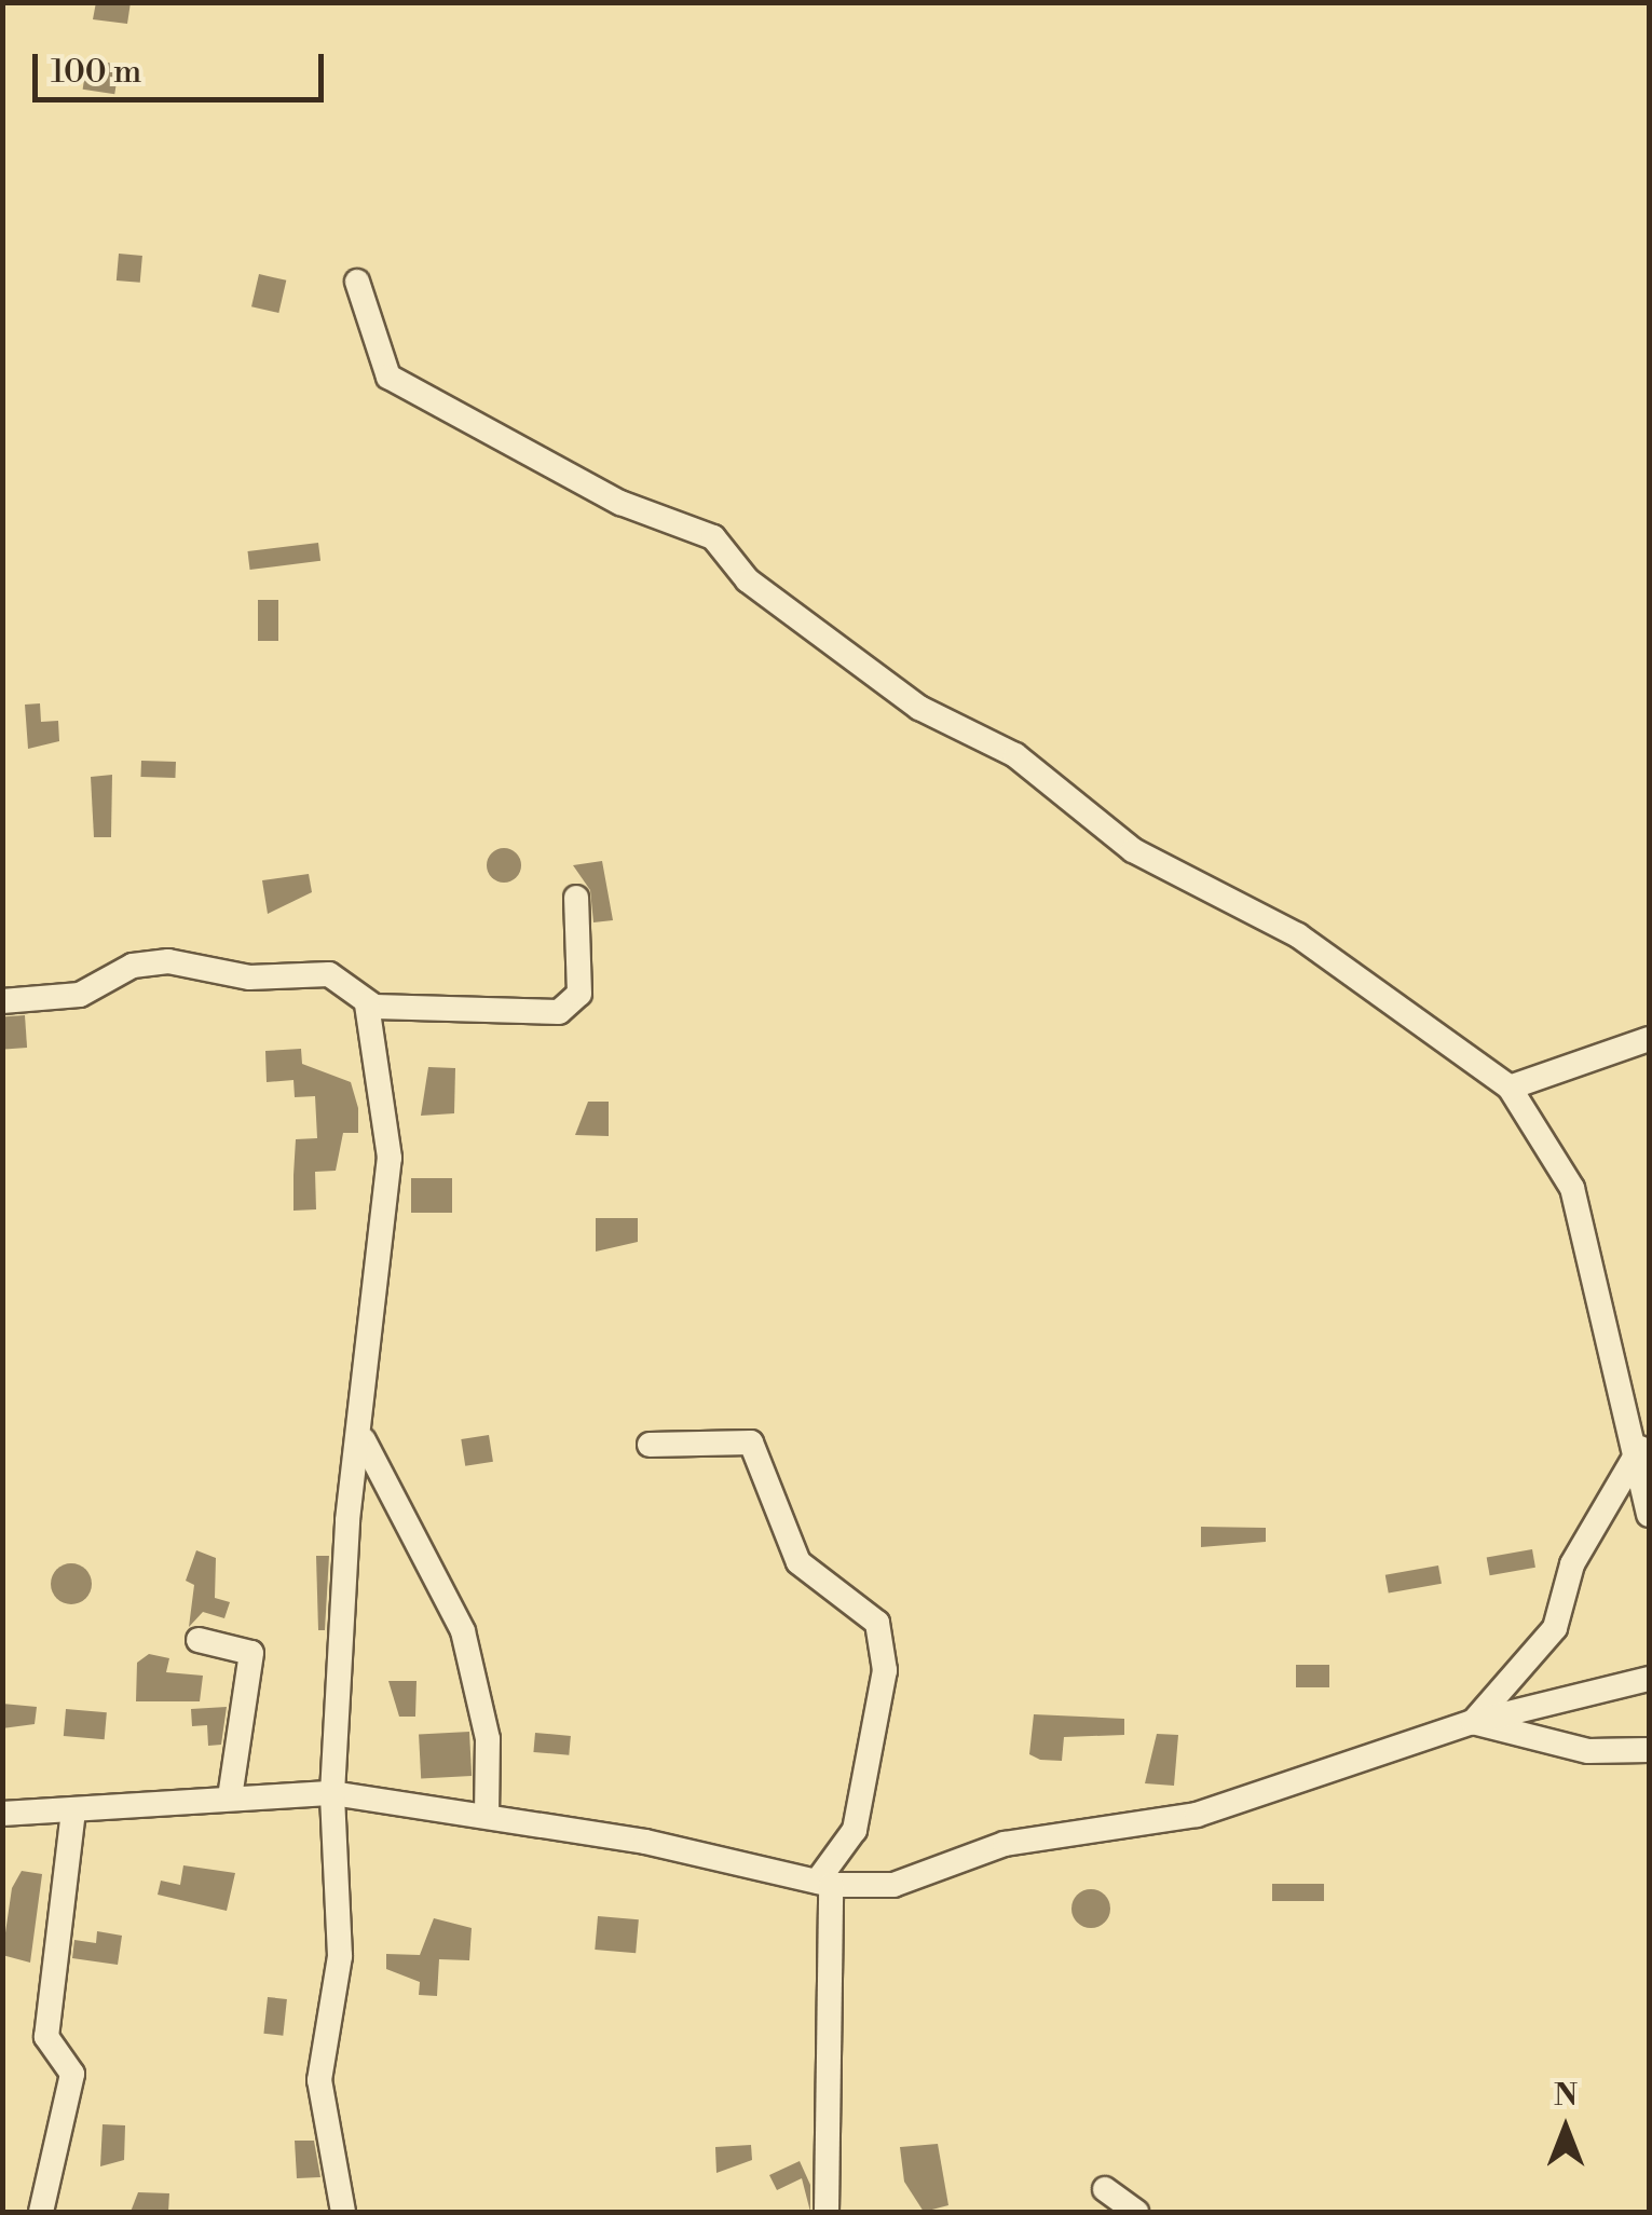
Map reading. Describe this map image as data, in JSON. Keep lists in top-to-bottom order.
{
  "scale_bar": "100 m",
  "north": "top"
}
